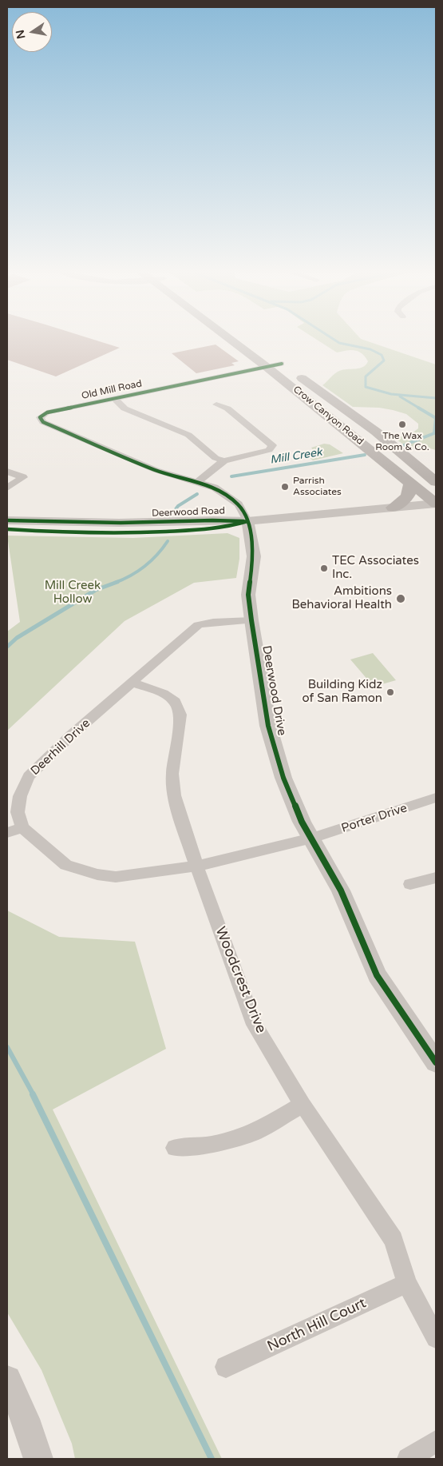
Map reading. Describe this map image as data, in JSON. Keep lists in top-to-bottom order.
{
  "streets": {
    "main road": ["Crow Canyon Road"],
    "street": [
      "Old Mill Road",
      "Deerwood Road",
      "Deerwood Drive",
      "Deerhill Drive",
      "Porter Drive",
      "Woodcrest Drive",
      "North Hill Court"
    ]
  },
  "crossings": [
    ["Old Mill Road", "Crow Canyon Road"],
    ["Old Mill Road", "Deerwood Drive"],
    ["Crow Canyon Road", "Deerwood Road"],
    ["Deerwood Road", "Deerwood Drive"],
    ["Deerwood Drive", "Deerhill Drive"],
    ["Deerwood Drive", "Porter Drive"],
    ["Deerhill Drive", "Woodcrest Drive"],
    ["Woodcrest Drive", "North Hill Court"]
  ],
  "water": ["Mill Creek"],
  "parks": ["Mill Creek Hollow"],
  "places": [
    "The Wax Room & Co.",
    "Parrish Associates",
    "TEC Associates Inc.",
    "Ambitions Behavioral Health",
    "Building Kidz of San Ramon"
  ],
  "north": "left"
}
